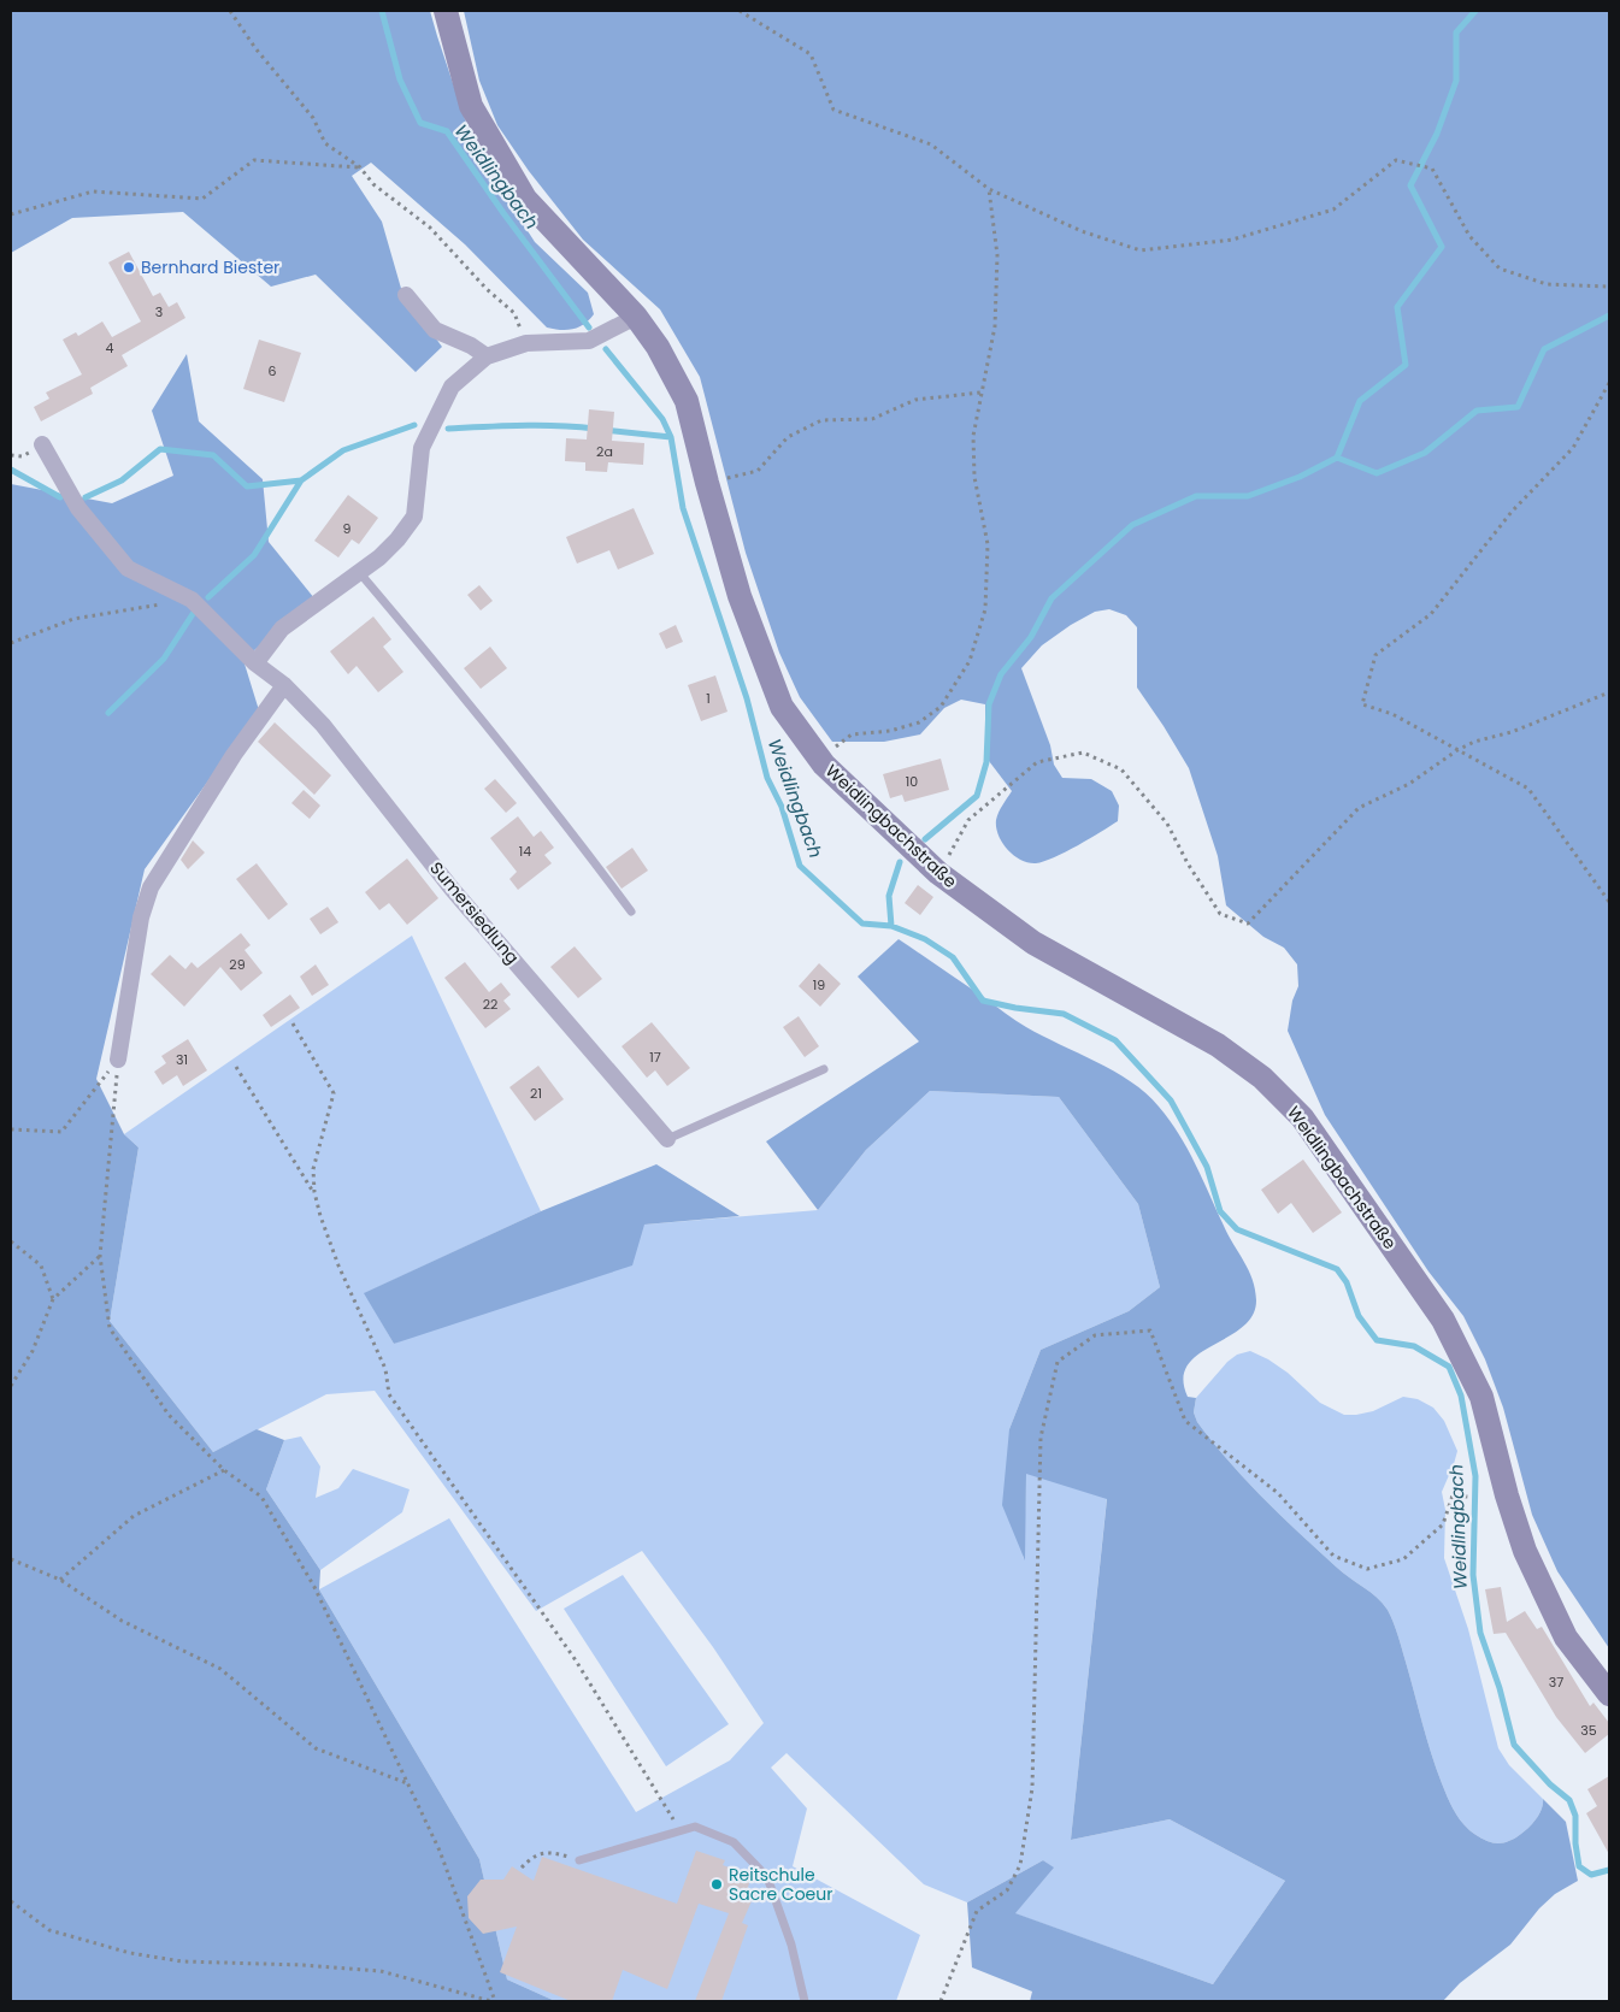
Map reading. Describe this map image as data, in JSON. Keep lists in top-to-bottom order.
{
  "streets": {
    "main road": ["Weidlingbachstraße"],
    "street": ["Sumersiedlung"]
  },
  "water": ["Weidlingbach"],
  "places": ["Bernhard Biester", "Reitschule Sacre Coeur"],
  "house_numbers": [
    "3",
    "4",
    "6",
    "2a",
    "9",
    "1",
    "10",
    "14",
    "29",
    "19",
    "22",
    "17",
    "31",
    "21",
    "37",
    "35"
  ]
}
